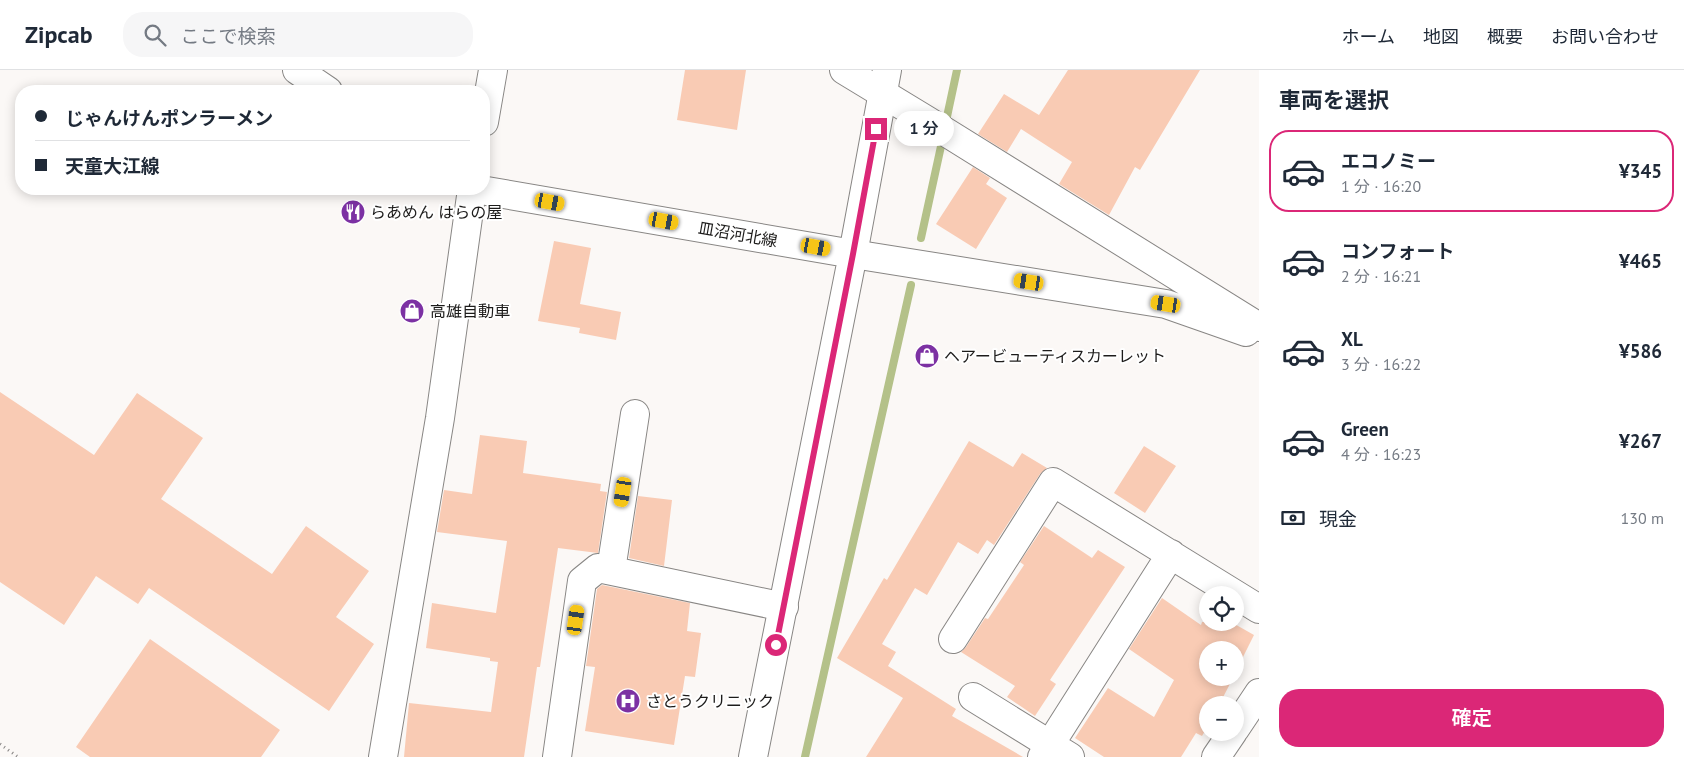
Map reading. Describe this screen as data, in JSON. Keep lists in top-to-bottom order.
{
  "streets": {
    "main road": ["皿沼河北線"]
  },
  "places": {
    "restaurant": ["らあめん はらの屋"],
    "shop": ["高雄自動車", "ヘアービューティスカーレット"],
    "hospital": ["さとうクリニック"]
  },
  "page": {
    "header": "Zipcab",
    "search": "ここで検索",
    "nav": [
      "ホーム",
      "地図",
      "概要",
      "お問い合わせ"
    ],
    "heading": "車両を選択",
    "banner": ["じゃんけんポンラーメン", "天童大江線"],
    "bubble": "1 分",
    "list": [
      {
        "name": "エコノミー",
        "note": "1 分 · 16:20",
        "value": "¥345"
      },
      {
        "name": "コンフォート",
        "note": "2 分 · 16:21",
        "value": "¥465"
      },
      {
        "name": "XL",
        "note": "3 分 · 16:22",
        "value": "¥586"
      },
      {
        "name": "Green",
        "note": "4 分 · 16:23",
        "value": "¥267"
      }
    ],
    "pay": ["現金", "130 m"],
    "map_buttons": ["+", "−"],
    "buttons": "確定"
  }
}
